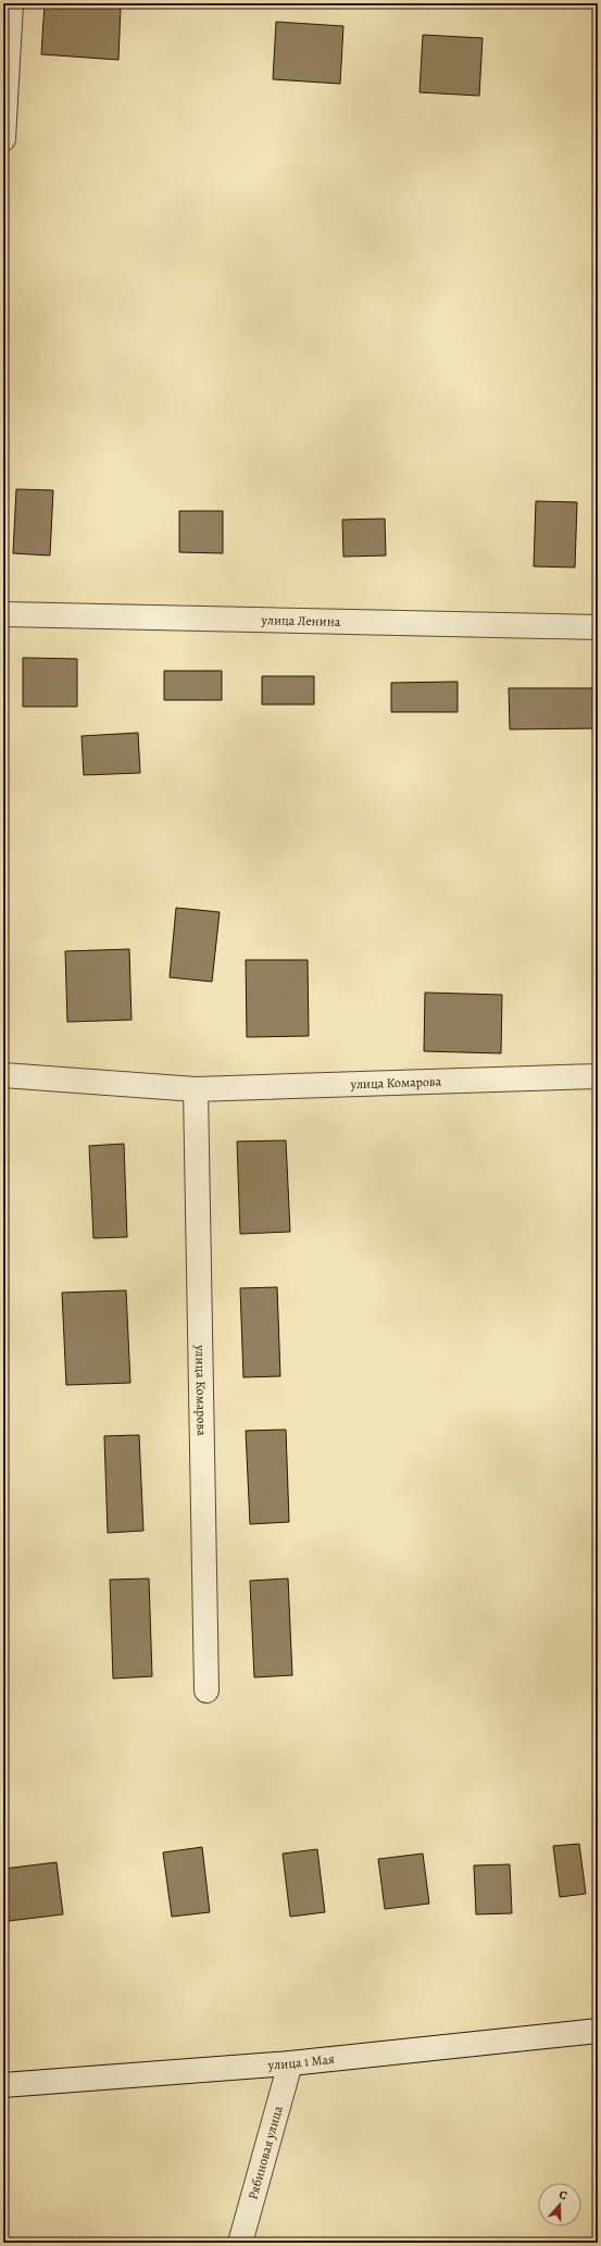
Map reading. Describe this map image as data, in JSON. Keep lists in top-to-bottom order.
{
  "streets": {
    "street": [
      "улица Ленина",
      "улица Комарова",
      "улица 1 Мая",
      "Рябиновая улица"
    ]
  },
  "crossings": [
    ["улица 1 Мая", "Рябиновая улица"]
  ],
  "north": "top"
}
